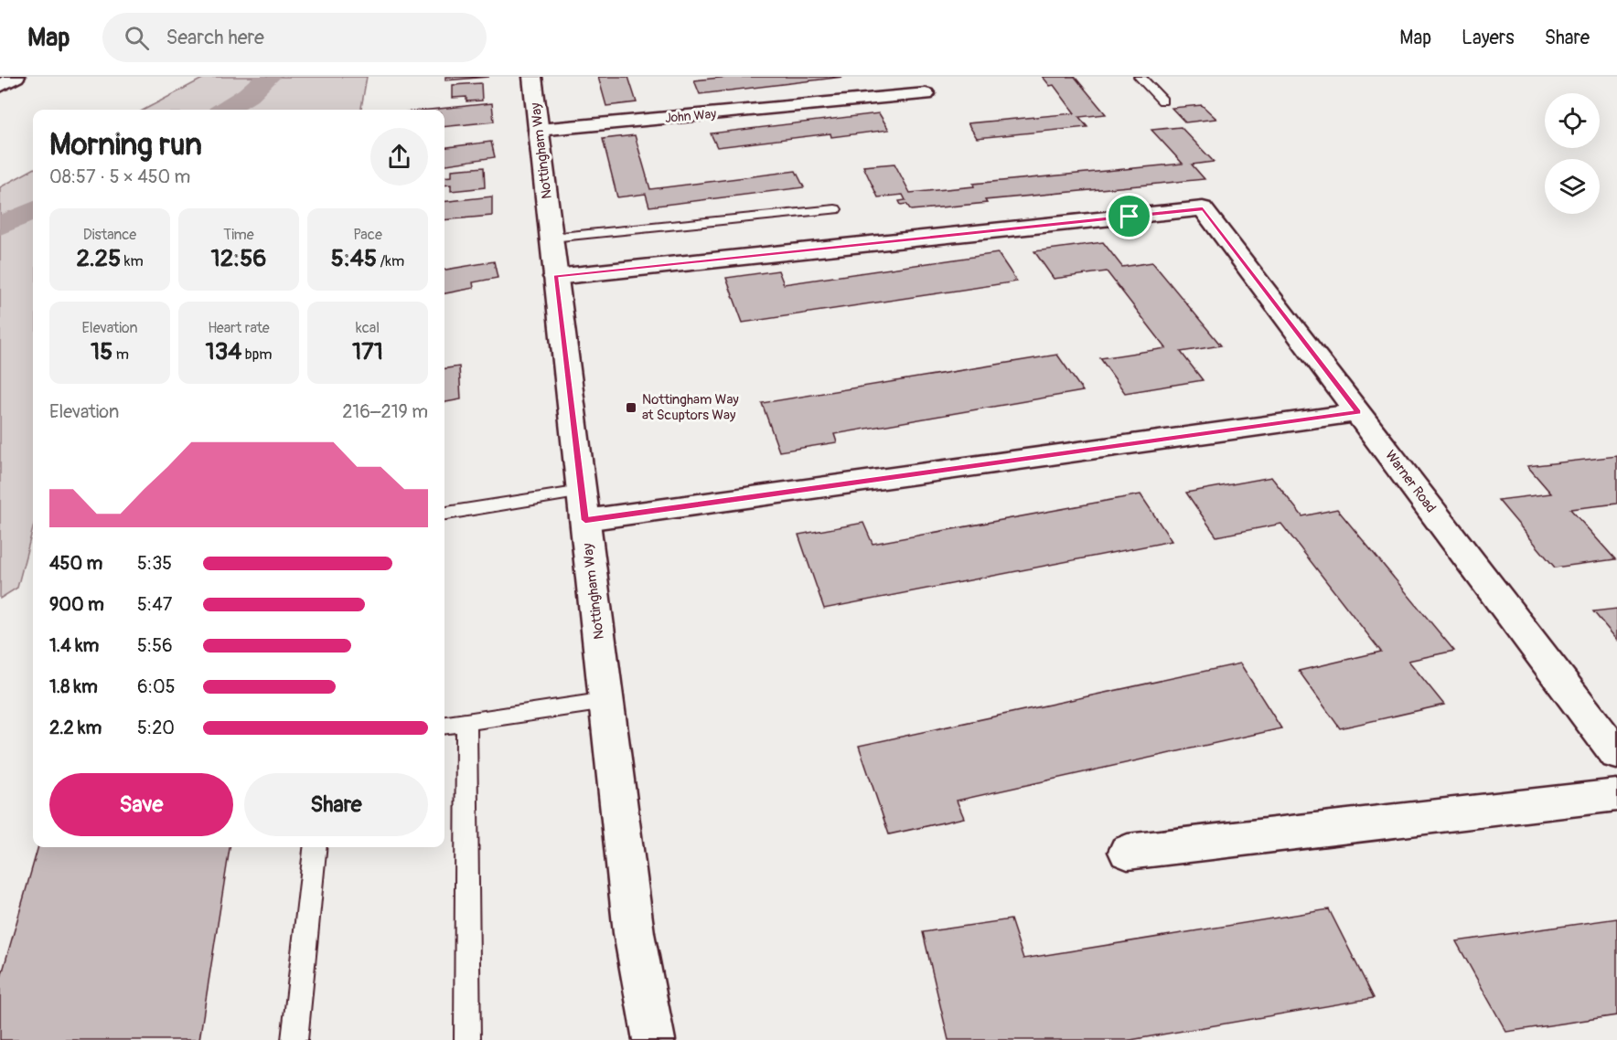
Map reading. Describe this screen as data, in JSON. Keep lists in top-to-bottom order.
{
  "streets": {
    "street": ["John Way", "Nottingham Way", "Warner Road"]
  },
  "crossings": [
    ["John Way", "Nottingham Way"],
    ["Nottingham Way", "Warner Road"]
  ],
  "places": {
    "transit": ["Nottingham Way at Scuptors Way"]
  },
  "page": {
    "header": "Map",
    "search": "Search here",
    "nav": ["Map", "Layers", "Share"],
    "heading": ["Morning run", "08:57 · 5 × 450 m"],
    "stats": [
      ["Distance", "2.25 km"],
      ["Time", "12:56"],
      ["Pace", "5:45 /km"],
      ["Elevation", "15 m"],
      ["Heart rate", "134 bpm"],
      ["kcal", "171"]
    ],
    "chart": ["Elevation", "216–219 m"],
    "list": [
      {
        "name": "450 m",
        "note": "5:35"
      },
      {
        "name": "900 m",
        "note": "5:47"
      },
      {
        "name": "1.4 km",
        "note": "5:56"
      },
      {
        "name": "1.8 km",
        "note": "6:05"
      },
      {
        "name": "2.2 km",
        "note": "5:20"
      }
    ],
    "buttons": ["Save", "Share"]
  }
}
